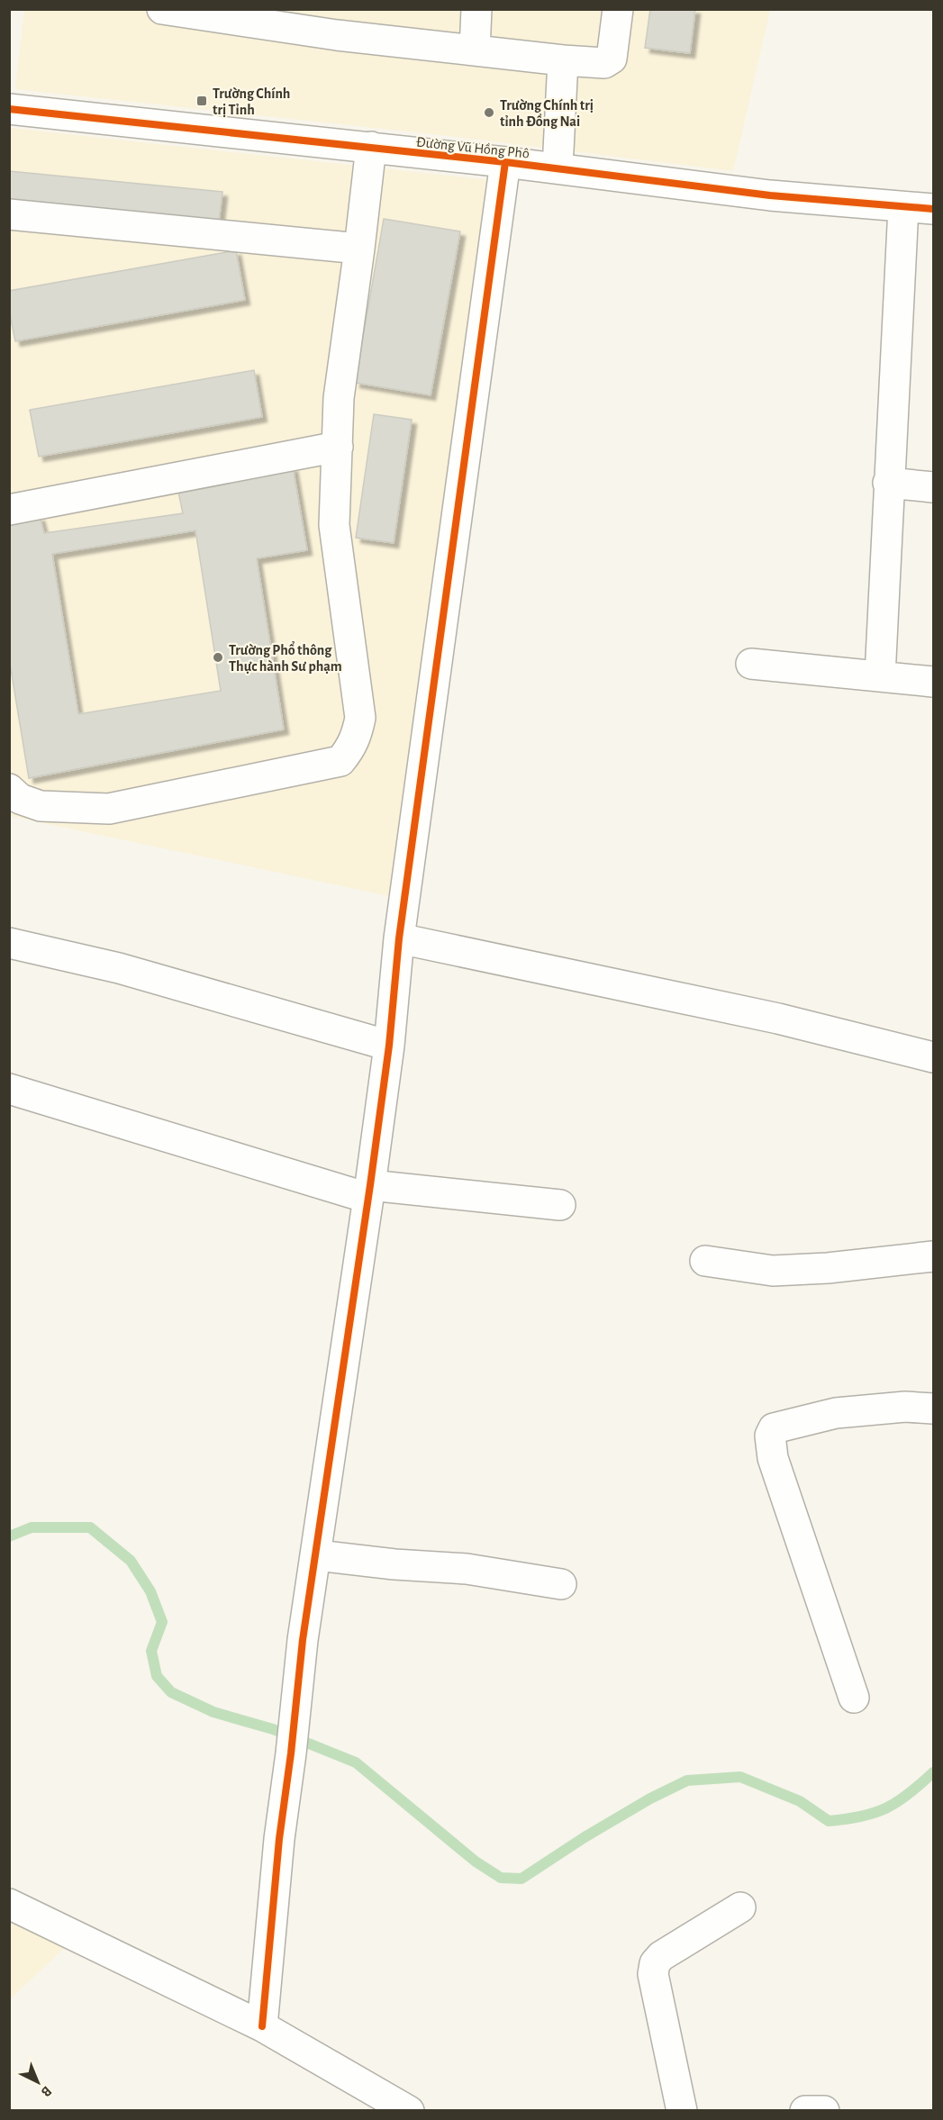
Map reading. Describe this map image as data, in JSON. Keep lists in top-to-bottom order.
{
  "streets": {
    "street": ["Đường Vũ Hồng Phô"]
  },
  "places": {
    "transit": ["Trường Chính trị Tỉnh"],
    "other": ["Trường Chính trị tỉnh Đồng Nai", "Trường Phổ thông Thực hành Sư phạm"]
  },
  "north": "bottom right"
}
